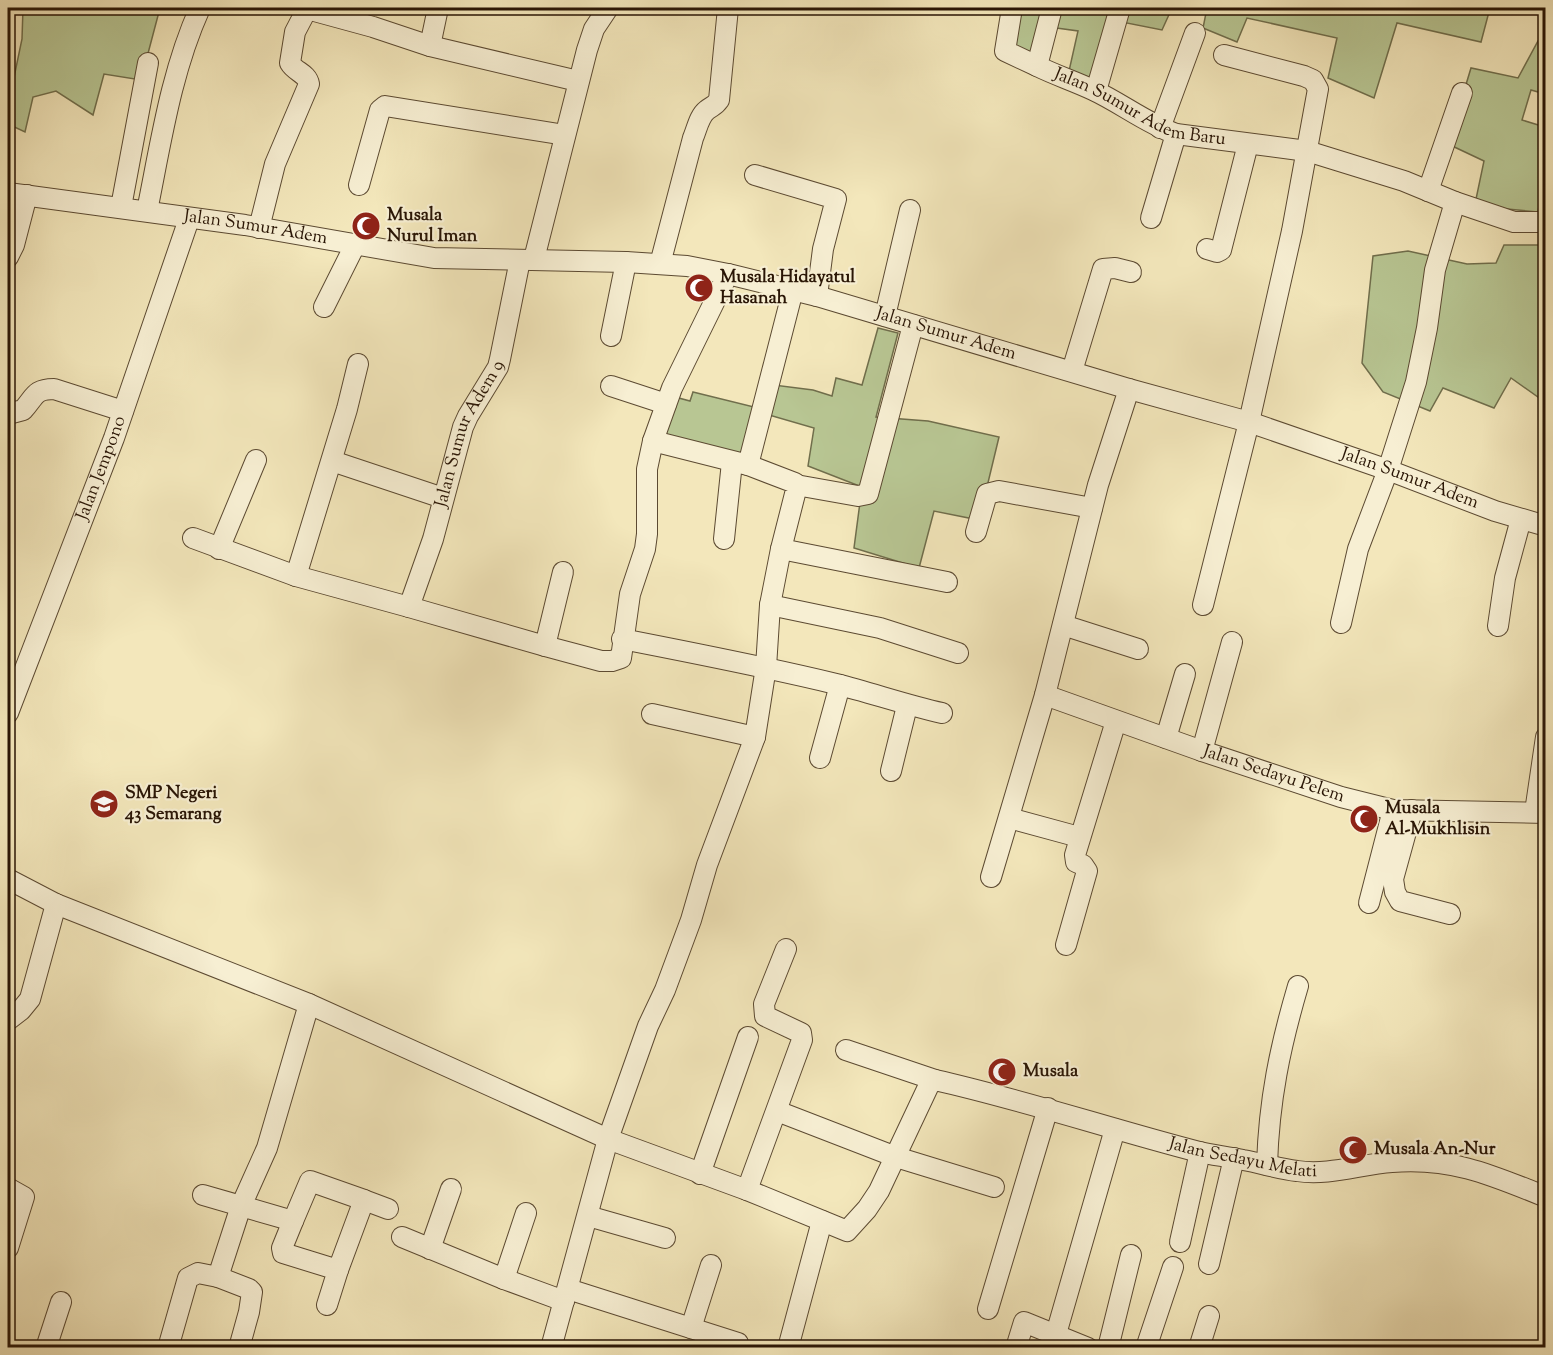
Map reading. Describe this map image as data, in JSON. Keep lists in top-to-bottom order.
{
  "streets": {
    "street": [
      "Jalan Sumur Adem Baru",
      "Jalan Sumur Adem",
      "Jalan Sumur Adem 9",
      "Jalan Jempono",
      "Jalan Sedayu Pelem",
      "Jalan Sedayu Melati"
    ]
  },
  "crossings": [
    ["Jalan Sumur Adem", "Jalan Sumur Adem 9"],
    ["Jalan Sumur Adem", "Jalan Jempono"]
  ],
  "places": {
    "mosque": [
      "Musala Nurul Iman",
      "Musala Hidayatul Hasanah",
      "Musala Al-Mukhlisin",
      "Musala",
      "Musala An-Nur"
    ],
    "school or university": ["SMP Negeri 43 Semarang"]
  }
}
